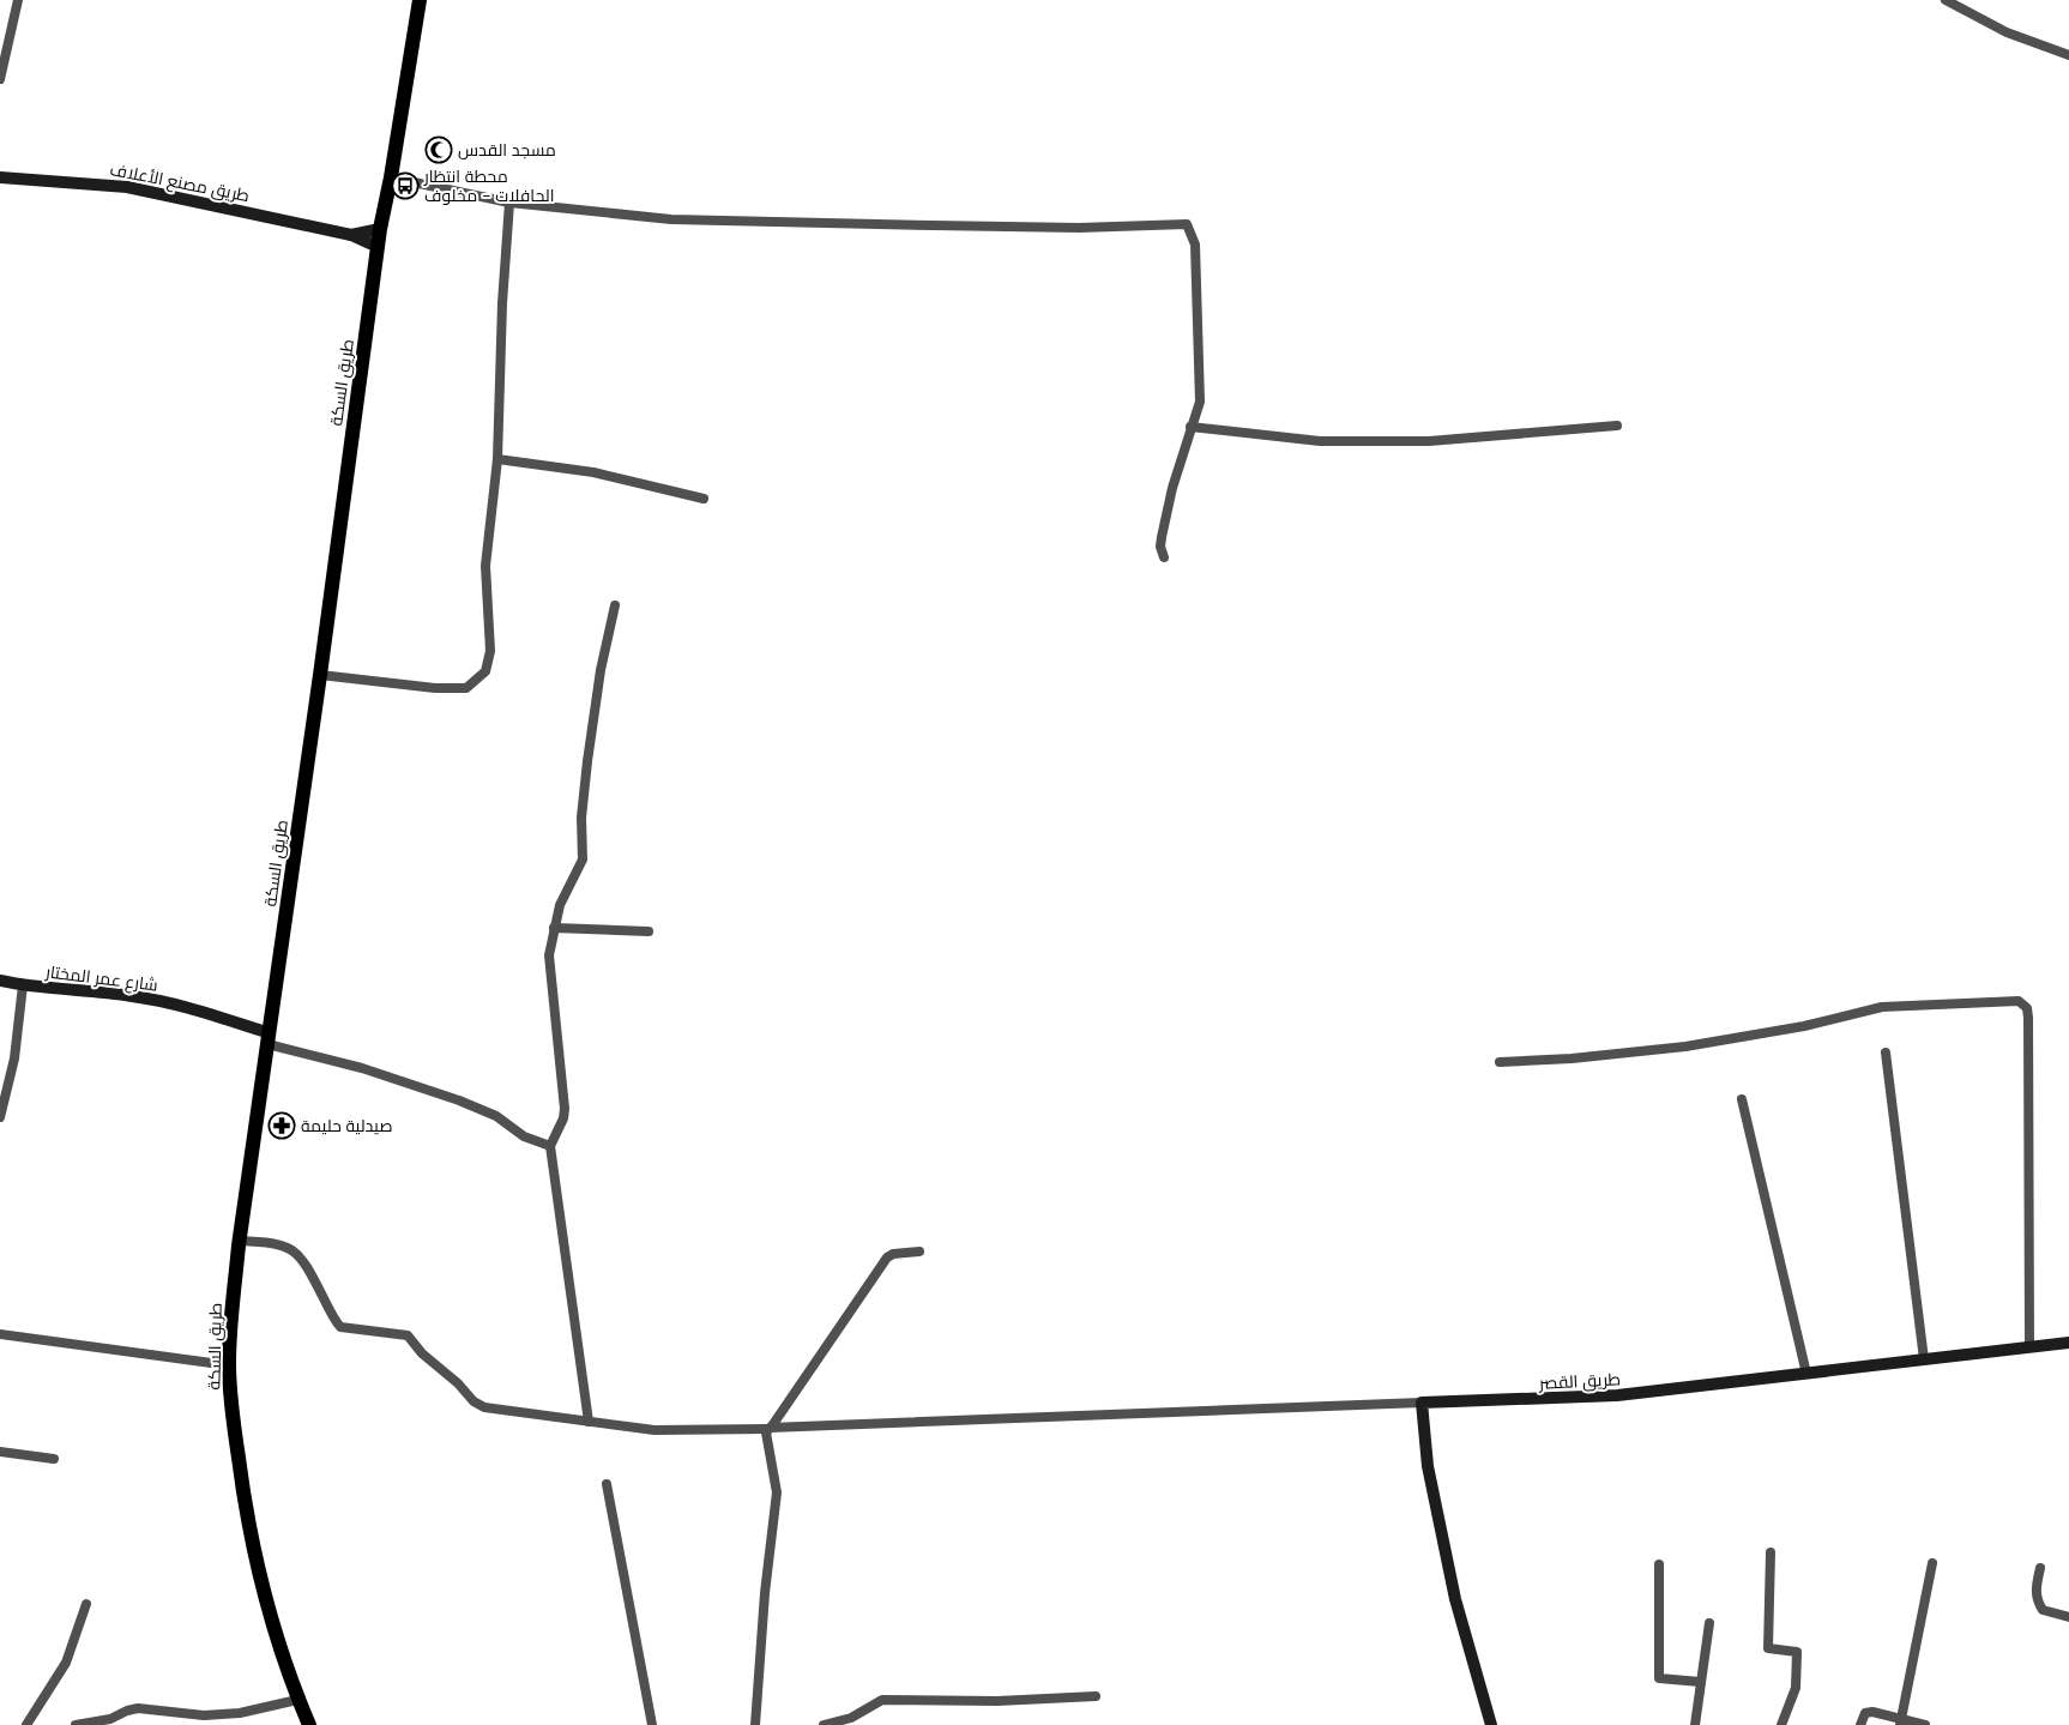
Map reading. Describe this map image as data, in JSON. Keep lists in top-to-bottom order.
{
  "streets": {
    "main road": ["طريق السكة"],
    "street": ["طريق مصنع الأعلاف", "شارع عمر المختار", "طريق القصر"]
  },
  "crossings": [
    ["طريق مصنع الأعلاف", "طريق السكة"],
    ["طريق السكة", "شارع عمر المختار"]
  ],
  "places": {
    "mosque": ["مسجد القدس"],
    "bus stop": ["محطة انتظار الحافلات - مخلوف"],
    "pharmacy": ["صيدلية حليمة"]
  }
}
